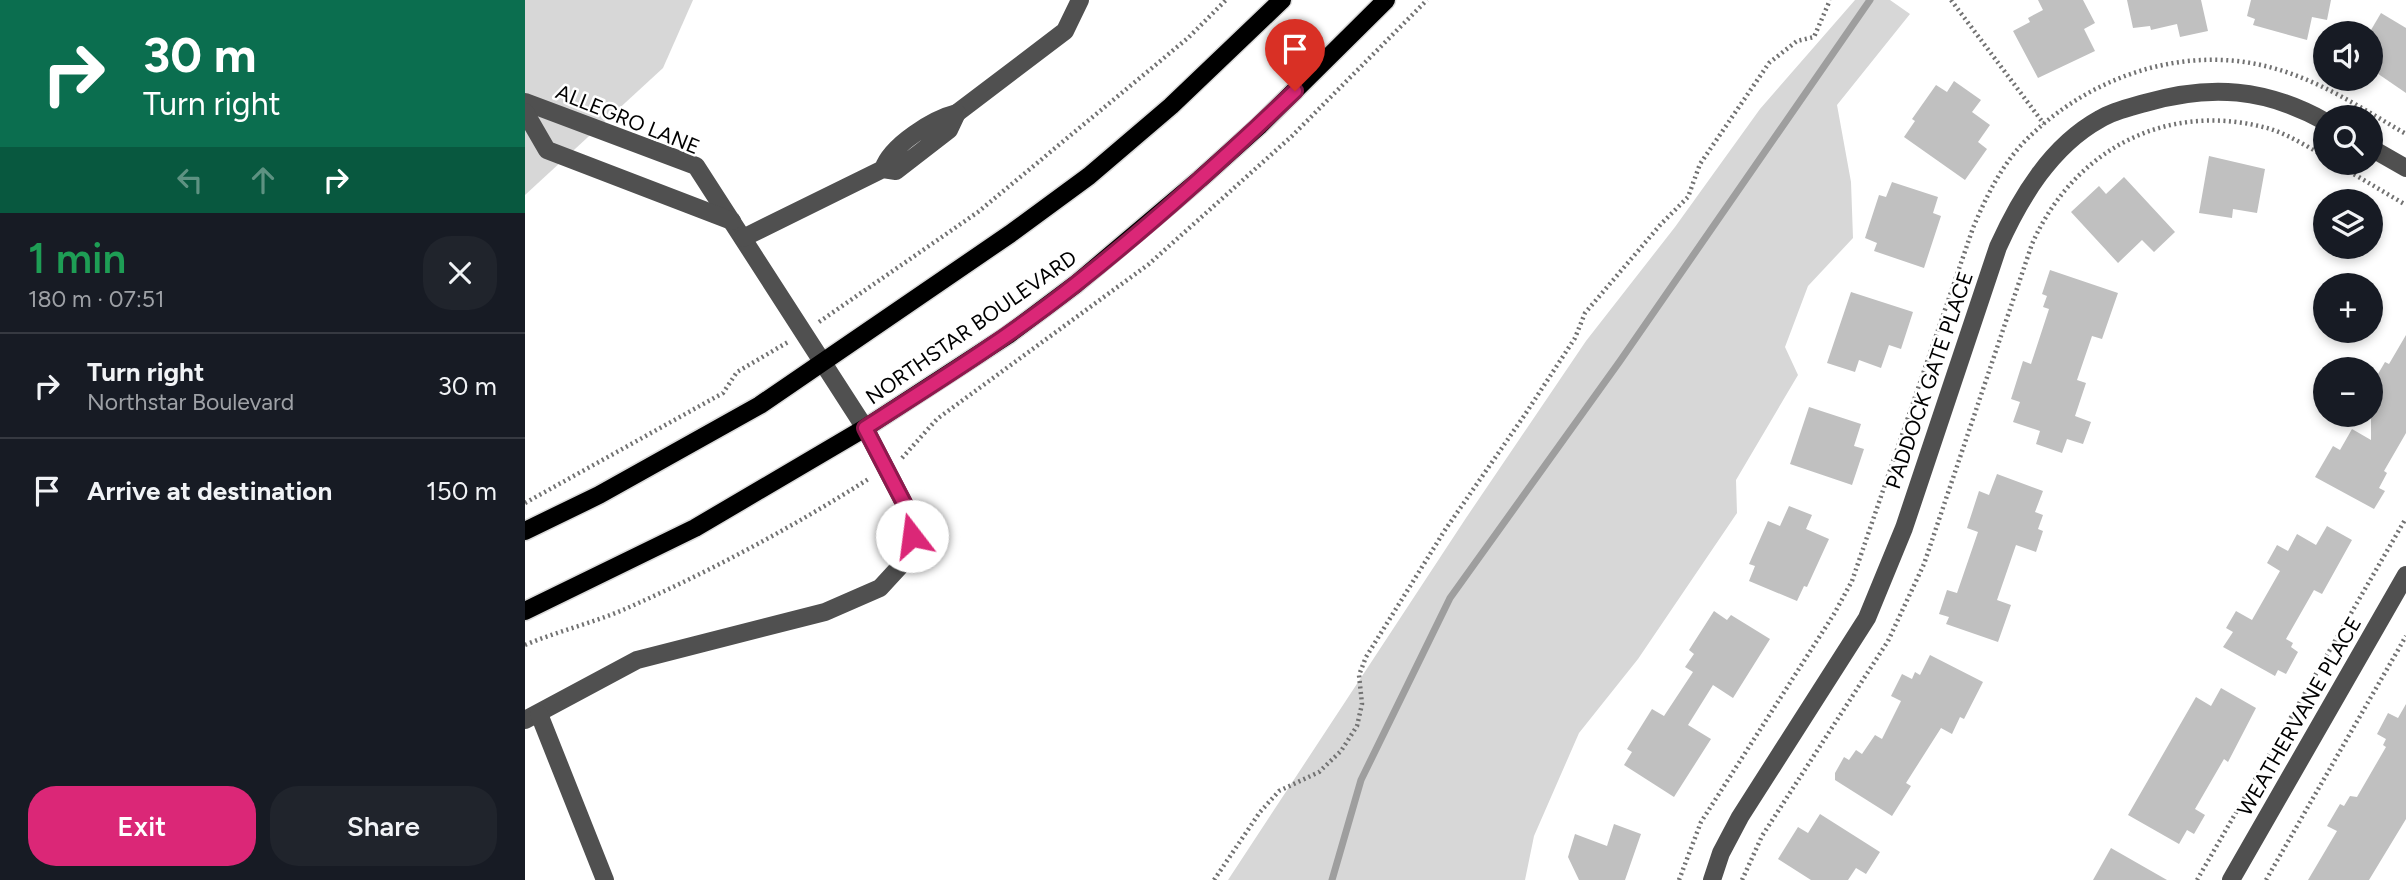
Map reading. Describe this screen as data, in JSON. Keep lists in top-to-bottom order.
{
  "streets": {
    "main road": ["NORTHSTAR BOULEVARD"],
    "street": ["ALLEGRO LANE", "PADDOCK GATE PLACE", "WEATHERVANE PLACE"]
  },
  "crossings": [
    ["ALLEGRO LANE", "NORTHSTAR BOULEVARD"]
  ],
  "page": {
    "turn": ["30 m", "Turn right"],
    "map_buttons": ["+", "−"],
    "heading": ["1 min", "180 m · 07:51"],
    "list": [
      {
        "name": "Turn right",
        "note": "Northstar Boulevard",
        "value": "30 m"
      },
      {
        "name": "Arrive at destination",
        "value": "150 m"
      }
    ],
    "buttons": ["Exit", "Share"]
  }
}
